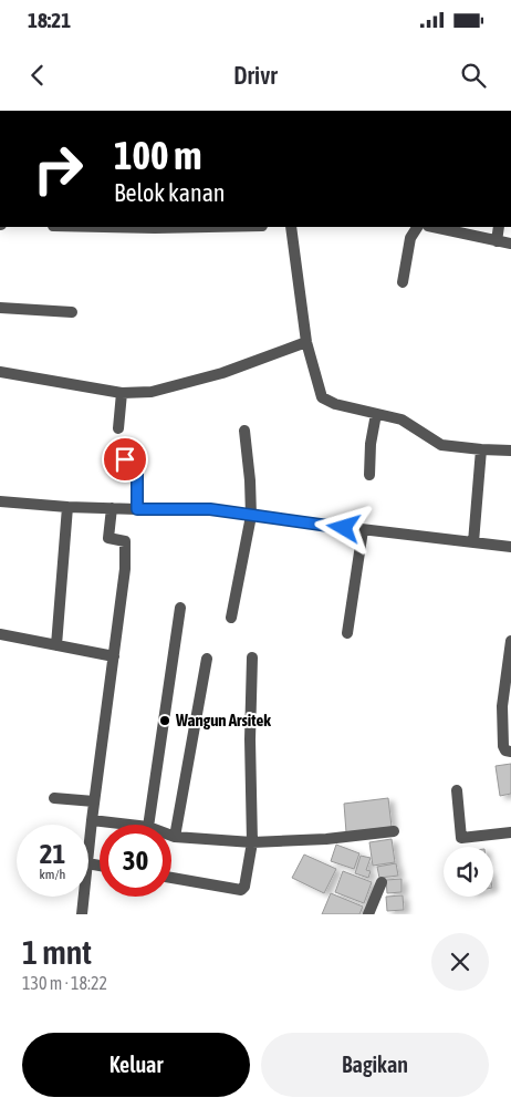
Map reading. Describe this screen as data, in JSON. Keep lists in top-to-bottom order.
{
  "places": ["Wangun Arsitek"],
  "page": {
    "status": "18:21",
    "header": "Drivr",
    "turn": ["100 m", "Belok kanan"],
    "speed": "21 km/h",
    "limit": "30",
    "heading": ["1 mnt", "130 m · 18:22"],
    "buttons": ["Keluar", "Bagikan"]
  }
}
